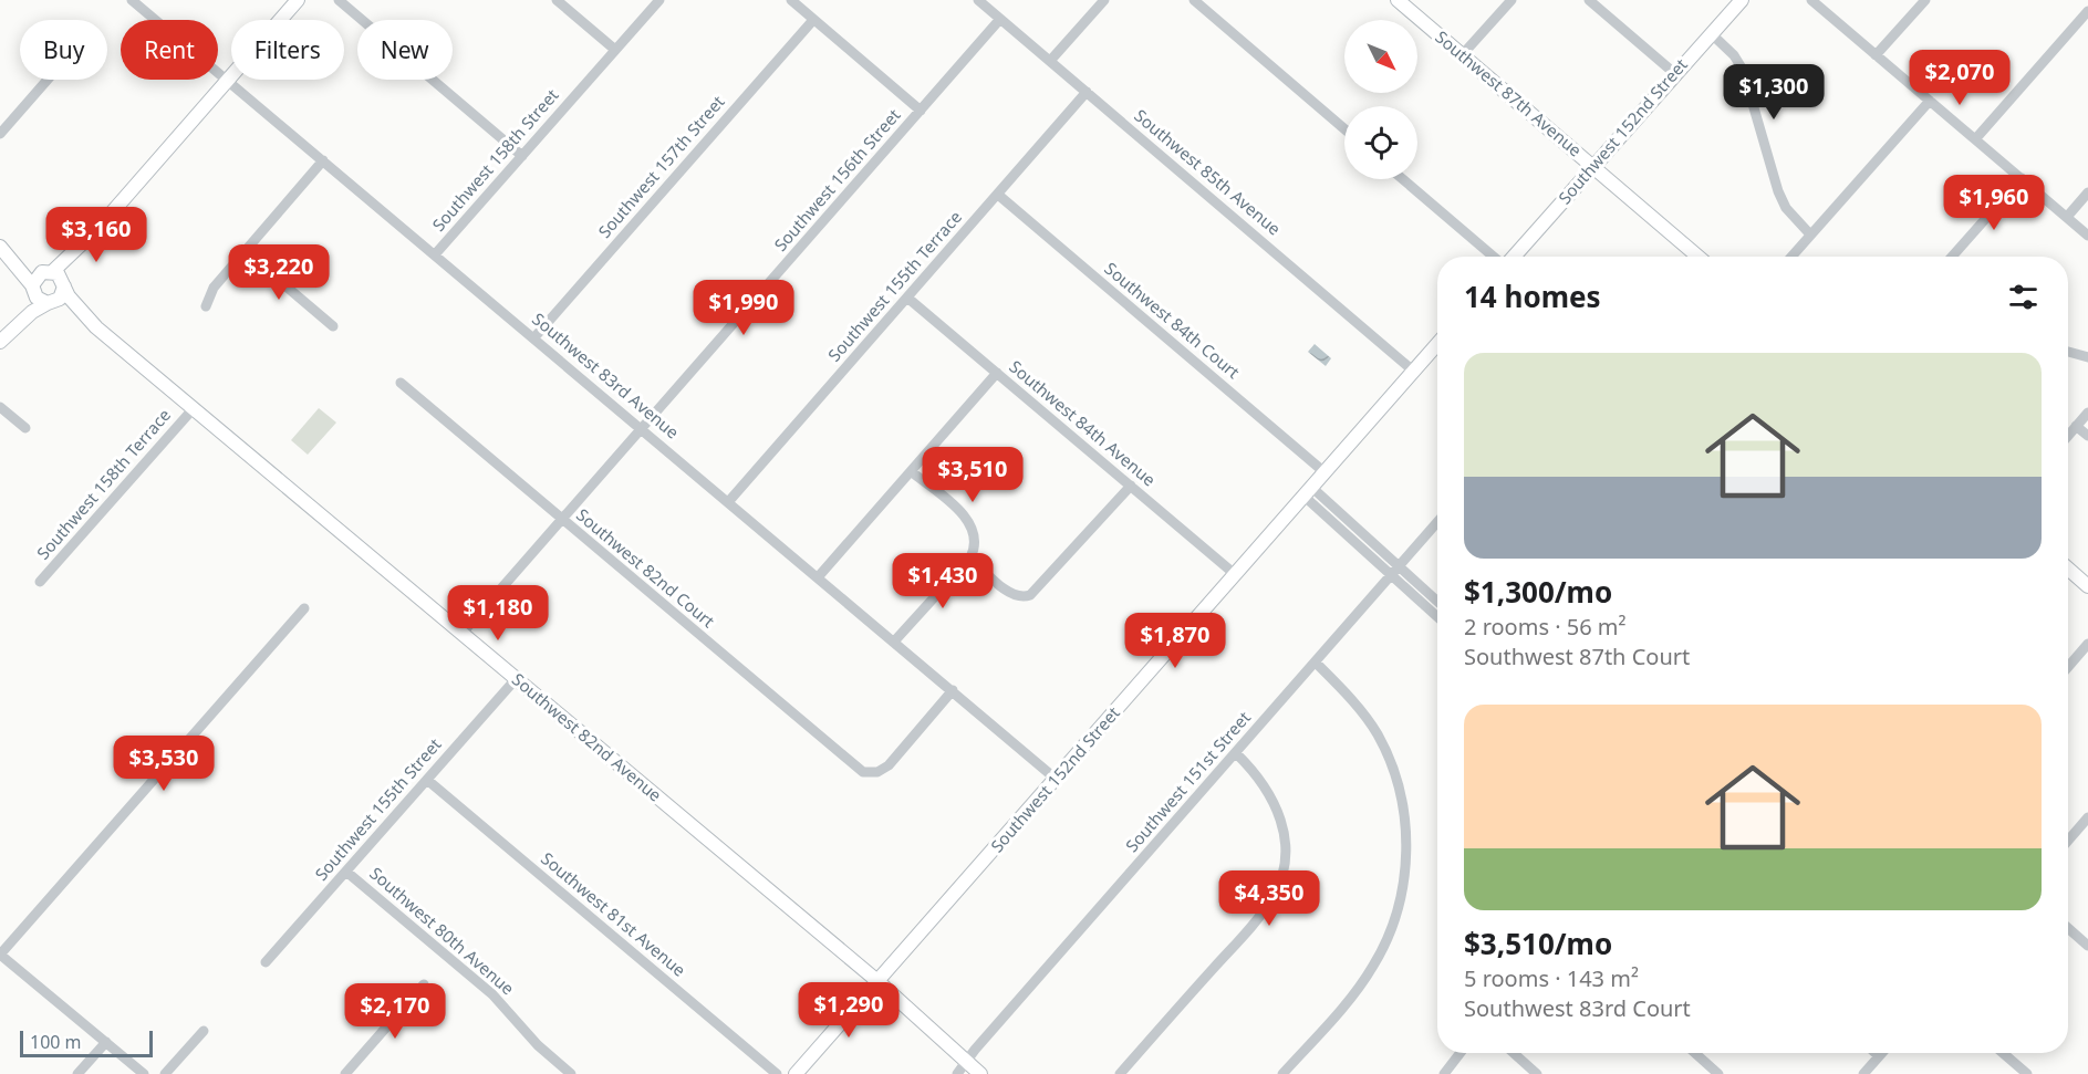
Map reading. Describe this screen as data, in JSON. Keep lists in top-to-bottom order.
{
  "streets": {
    "street": [
      "Southwest 87th Avenue",
      "Southwest 152nd Street",
      "Southwest 158th Street",
      "Southwest 157th Street",
      "Southwest 85th Avenue",
      "Southwest 156th Street",
      "Southwest 155th Terrace",
      "Southwest 84th Court",
      "Southwest 83rd Avenue",
      "Southwest 84th Avenue",
      "Southwest 158th Terrace",
      "Southwest 82nd Court",
      "Southwest 82nd Avenue",
      "Southwest 151st Street",
      "Southwest 155th Street",
      "Southwest 81st Avenue",
      "Southwest 80th Avenue"
    ]
  },
  "crossings": [
    ["Southwest 87th Avenue", "Southwest 152nd Street"],
    ["Southwest 152nd Street", "Southwest 85th Avenue"],
    ["Southwest 152nd Street", "Southwest 84th Court"],
    ["Southwest 152nd Street", "Southwest 83rd Avenue"],
    ["Southwest 152nd Street", "Southwest 84th Avenue"],
    ["Southwest 152nd Street", "Southwest 82nd Avenue"],
    ["Southwest 158th Street", "Southwest 83rd Avenue"],
    ["Southwest 157th Street", "Southwest 83rd Avenue"],
    ["Southwest 85th Avenue", "Southwest 156th Street"],
    ["Southwest 85th Avenue", "Southwest 155th Terrace"],
    ["Southwest 156th Street", "Southwest 83rd Avenue"],
    ["Southwest 156th Street", "Southwest 82nd Court"],
    ["Southwest 156th Street", "Southwest 82nd Avenue"],
    ["Southwest 155th Terrace", "Southwest 84th Court"],
    ["Southwest 155th Terrace", "Southwest 83rd Avenue"],
    ["Southwest 155th Terrace", "Southwest 84th Avenue"],
    ["Southwest 83rd Avenue", "Southwest 82nd Court"],
    ["Southwest 158th Terrace", "Southwest 82nd Avenue"],
    ["Southwest 82nd Avenue", "Southwest 151st Street"],
    ["Southwest 82nd Avenue", "Southwest 155th Street"],
    ["Southwest 155th Street", "Southwest 81st Avenue"],
    ["Southwest 155th Street", "Southwest 80th Avenue"]
  ],
  "scale_bar": "100 m",
  "north": "bottom right",
  "page": {
    "chip": [
      "Buy",
      "Rent",
      "Filters",
      "New"
    ],
    "price": [
      "$2,070",
      "$1,300",
      "$1,960",
      "$3,160",
      "$3,220",
      "$1,990",
      "$3,510",
      "$1,430",
      "$1,180",
      "$1,870",
      "$3,530",
      "$4,350",
      "$1,290",
      "$2,170"
    ],
    "heading": "14 homes",
    "list": [
      {
        "name": "$1,300/mo",
        "note": "2 rooms · 56 m² · Southwest 87th Court"
      },
      {
        "name": "$3,510/mo",
        "note": "5 rooms · 143 m² · Southwest 83rd Court"
      }
    ],
    "scale": "100 m"
  }
}
